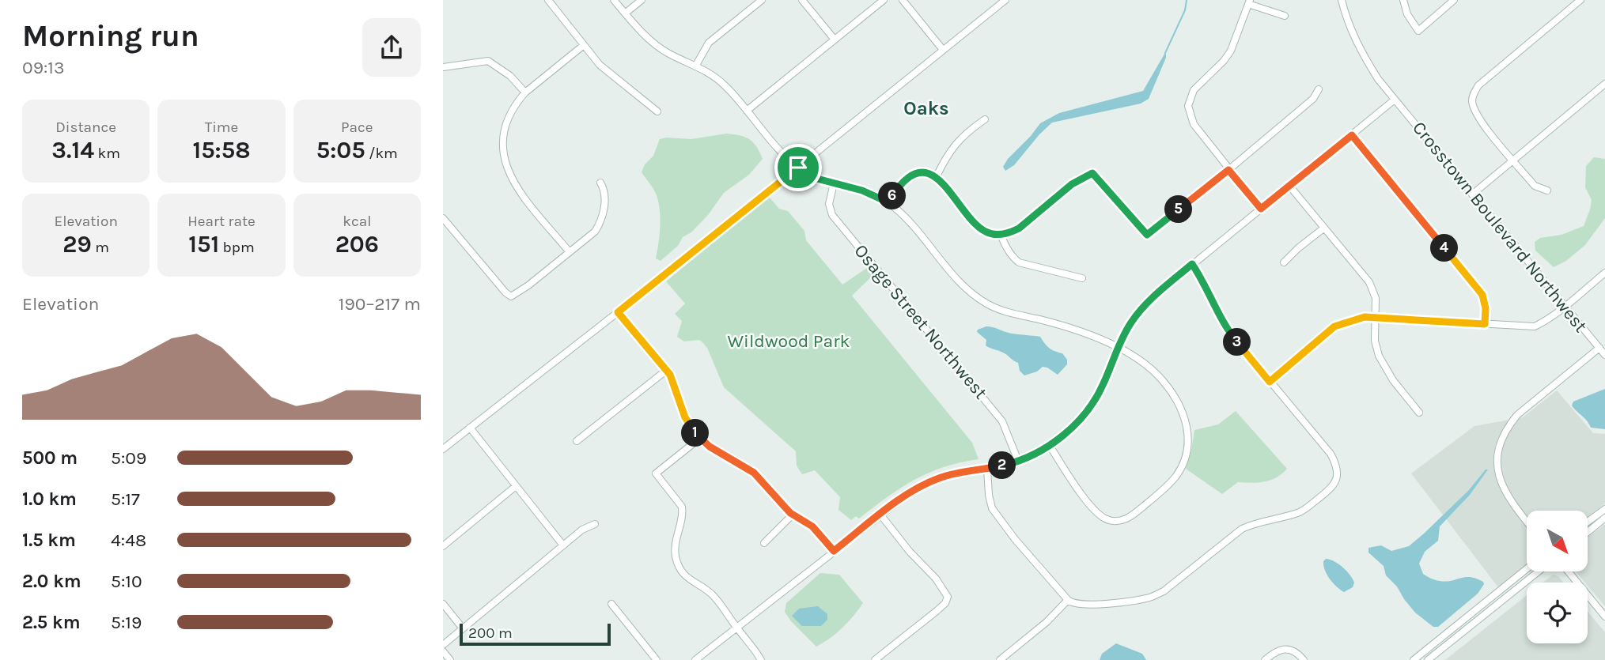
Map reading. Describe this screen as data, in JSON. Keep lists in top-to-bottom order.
{
  "streets": {
    "street": ["Crosstown Boulevard Northwest", "Osage Street Northwest"]
  },
  "districts": ["Oaks"],
  "parks": ["Wildwood Park"],
  "scale_bar": "200 m",
  "north": "bottom right",
  "page": {
    "heading": ["Morning run", "09:13"],
    "stats": [
      ["Distance", "3.14 km"],
      ["Time", "15:58"],
      ["Pace", "5:05 /km"],
      ["Elevation", "29 m"],
      ["Heart rate", "151 bpm"],
      ["kcal", "206"]
    ],
    "pins": [
      "6",
      "5",
      "4",
      "3",
      "1",
      "2"
    ],
    "chart": ["Elevation", "190–217 m"],
    "list": [
      {
        "name": "500 m",
        "note": "5:09"
      },
      {
        "name": "1.0 km",
        "note": "5:17"
      },
      {
        "name": "1.5 km",
        "note": "4:48"
      },
      {
        "name": "2.0 km",
        "note": "5:10"
      },
      {
        "name": "2.5 km",
        "note": "5:19"
      }
    ],
    "scale": "200 m"
  }
}
